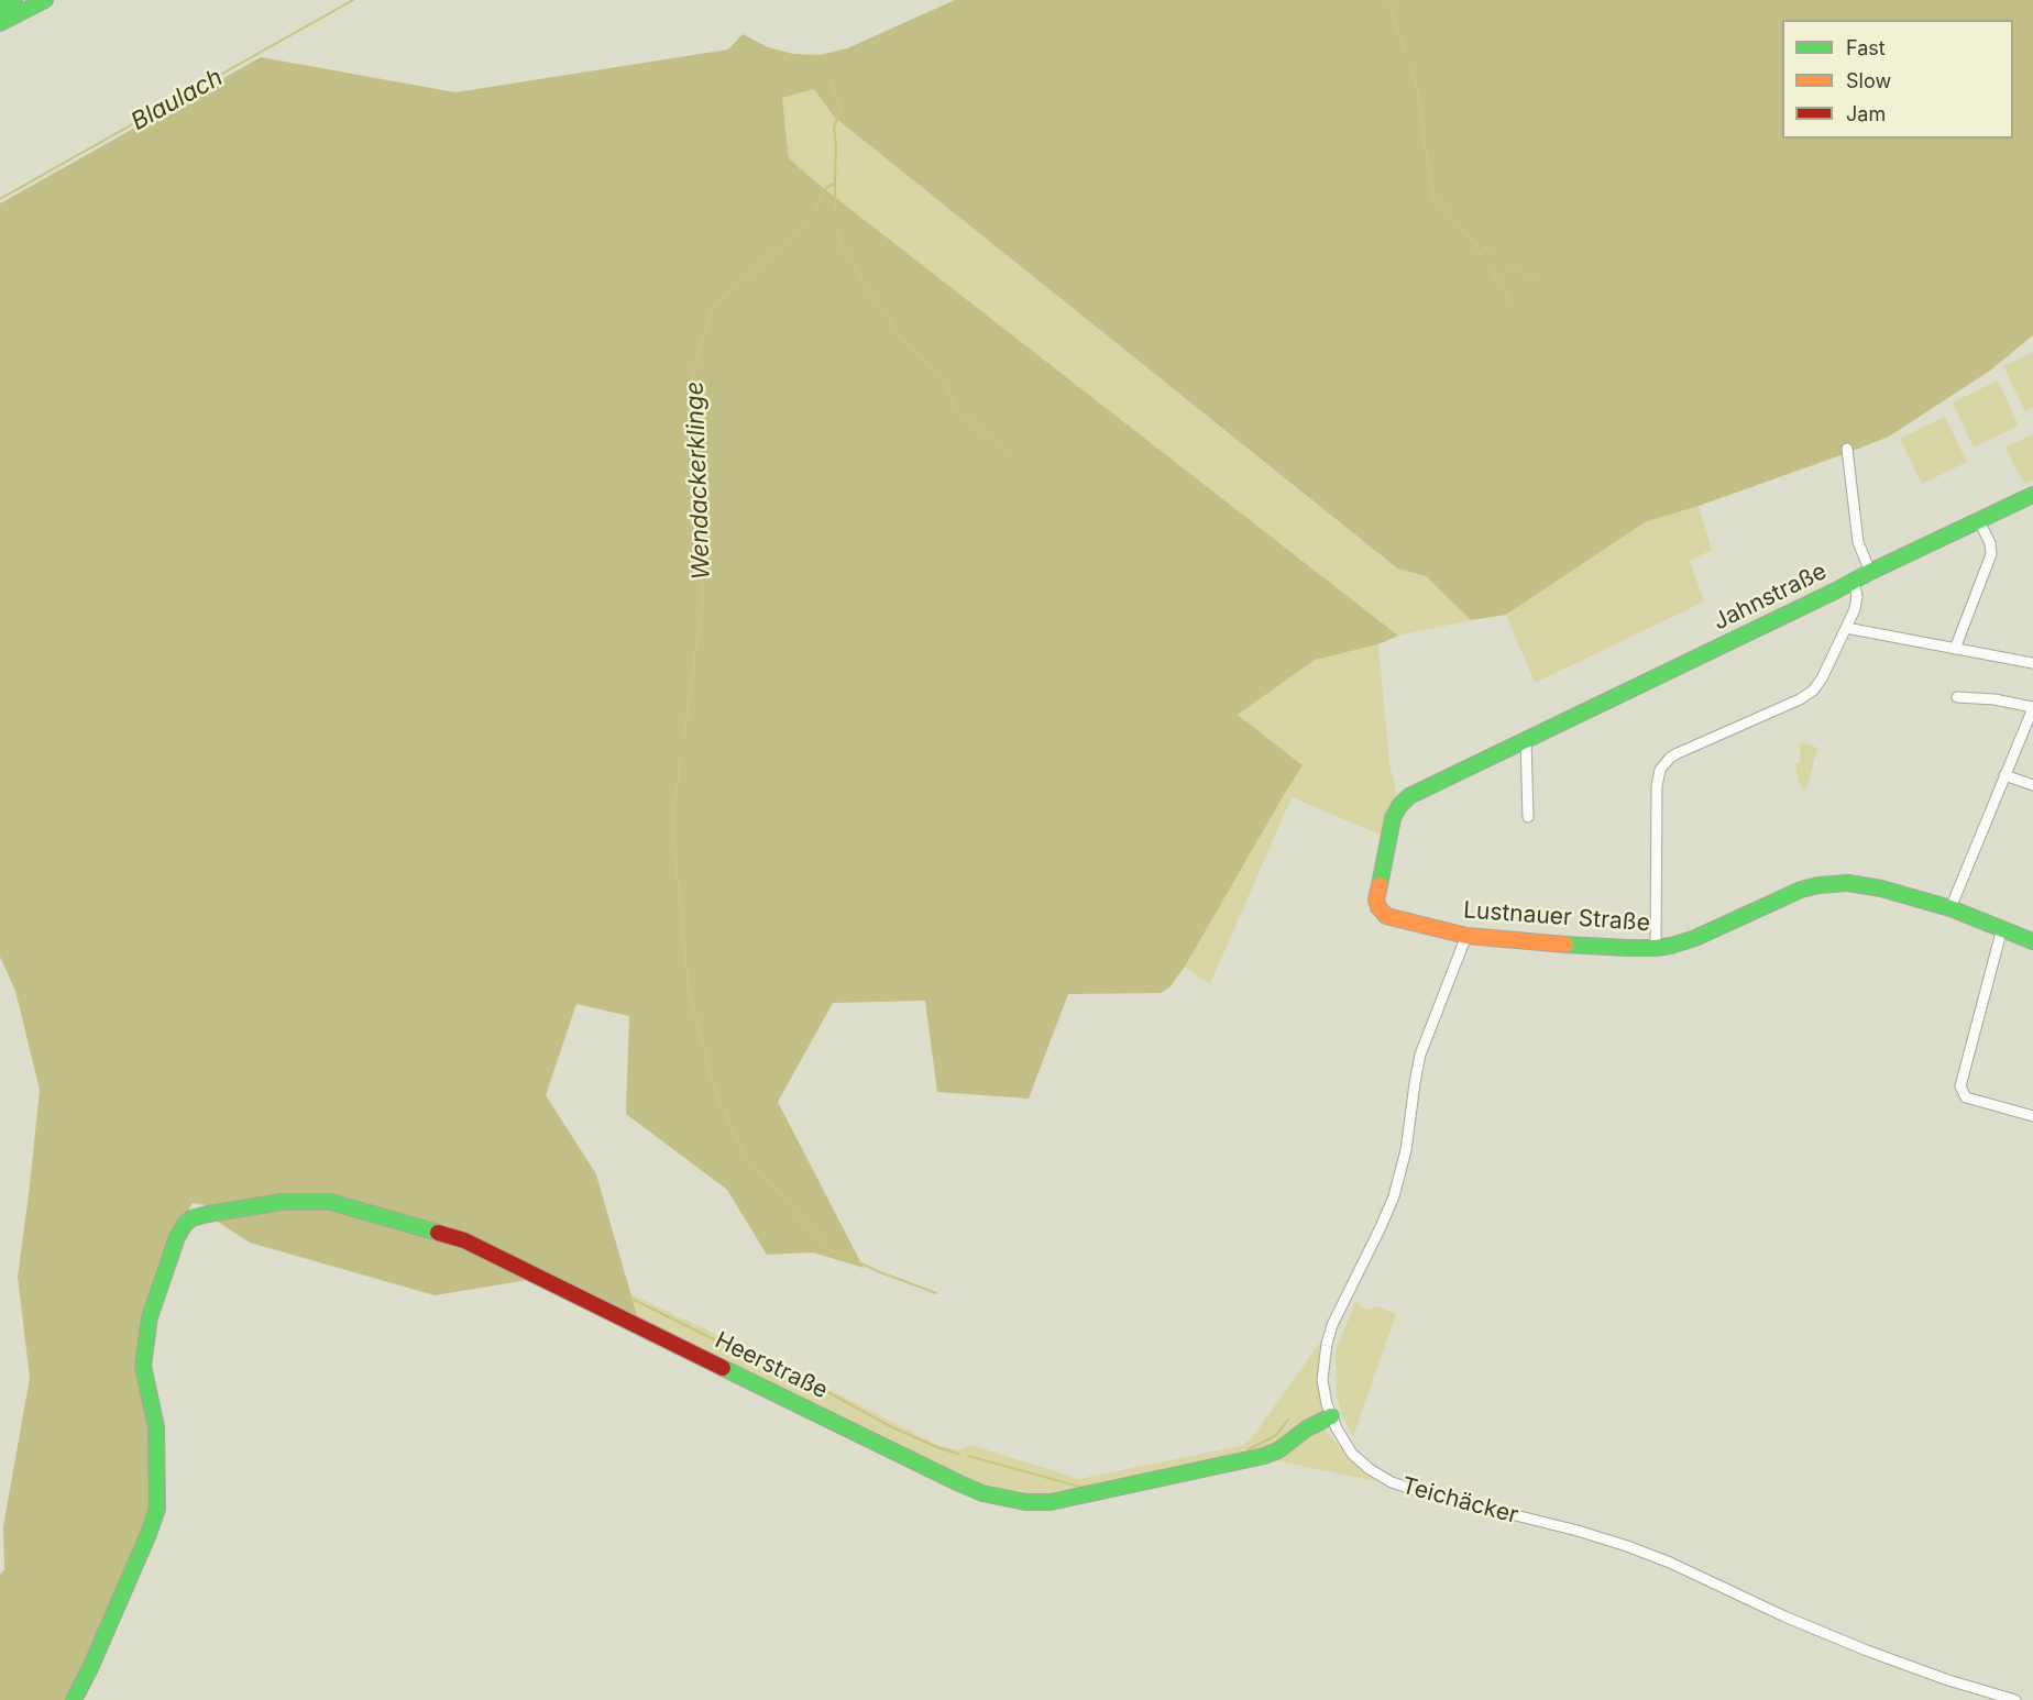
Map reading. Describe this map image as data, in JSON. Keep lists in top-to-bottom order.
{
  "streets": {
    "main road": ["Jahnstraße", "Lustnauer Straße", "Heerstraße"],
    "street": ["Teichäcker"]
  },
  "crossings": [
    ["Jahnstraße", "Lustnauer Straße"],
    ["Lustnauer Straße", "Teichäcker"],
    ["Heerstraße", "Teichäcker"]
  ],
  "water": ["Blaulach", "Wendackerklinge"],
  "legend": ["Fast", "Slow", "Jam"]
}
